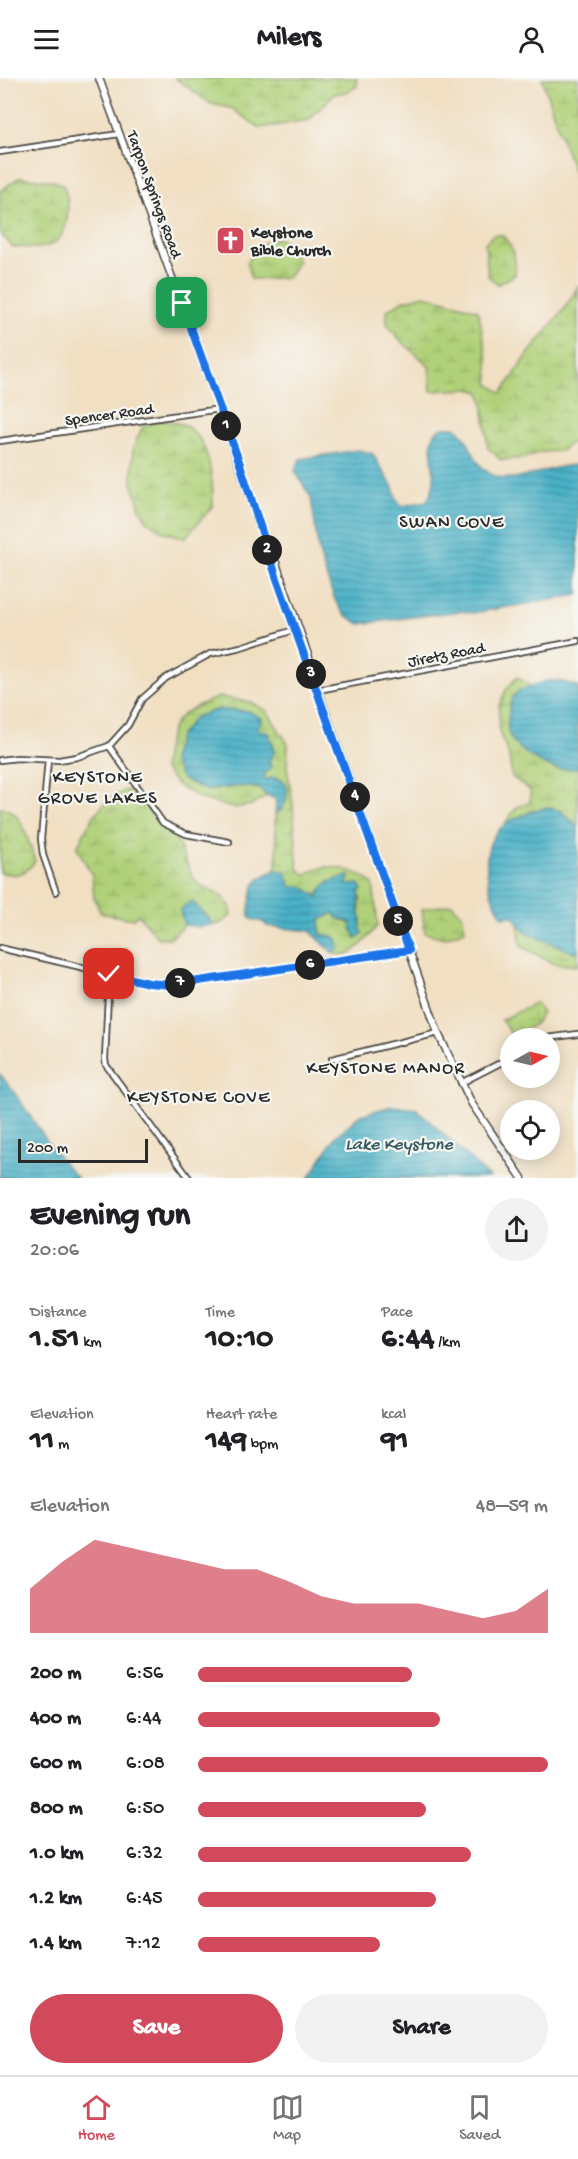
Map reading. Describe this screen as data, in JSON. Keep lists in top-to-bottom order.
{
  "streets": {
    "main road": ["Tarpon Springs Road"],
    "street": ["Spencer Road", "Jiretz Road"]
  },
  "crossings": [
    ["Tarpon Springs Road", "Spencer Road"],
    ["Tarpon Springs Road", "Jiretz Road"]
  ],
  "districts": [
    "SWAN COVE",
    "KEYSTONE GROVE LAKES",
    "KEYSTONE MANOR",
    "KEYSTONE COVE"
  ],
  "water": ["Lake Keystone"],
  "places": {
    "church": ["Keystone Bible Church"]
  },
  "scale_bar": "200 m",
  "north": "right",
  "page": {
    "header": "Milers",
    "pins": [
      "1",
      "2",
      "3",
      "4",
      "5",
      "6",
      "7"
    ],
    "scale": "200 m",
    "heading": ["Evening run", "20:06"],
    "stats": [
      ["Distance", "1.51 km"],
      ["Time", "10:10"],
      ["Pace", "6:44 /km"],
      ["Elevation", "11 m"],
      ["Heart rate", "149 bpm"],
      ["kcal", "91"]
    ],
    "chart": ["Elevation", "48–59 m"],
    "list": [
      {
        "name": "200 m",
        "note": "6:56"
      },
      {
        "name": "400 m",
        "note": "6:44"
      },
      {
        "name": "600 m",
        "note": "6:08"
      },
      {
        "name": "800 m",
        "note": "6:50"
      },
      {
        "name": "1.0 km",
        "note": "6:32"
      },
      {
        "name": "1.2 km",
        "note": "6:45"
      },
      {
        "name": "1.4 km",
        "note": "7:12"
      }
    ],
    "buttons": ["Save", "Share"],
    "tabs": ["Home", "Map", "Saved"]
  }
}
